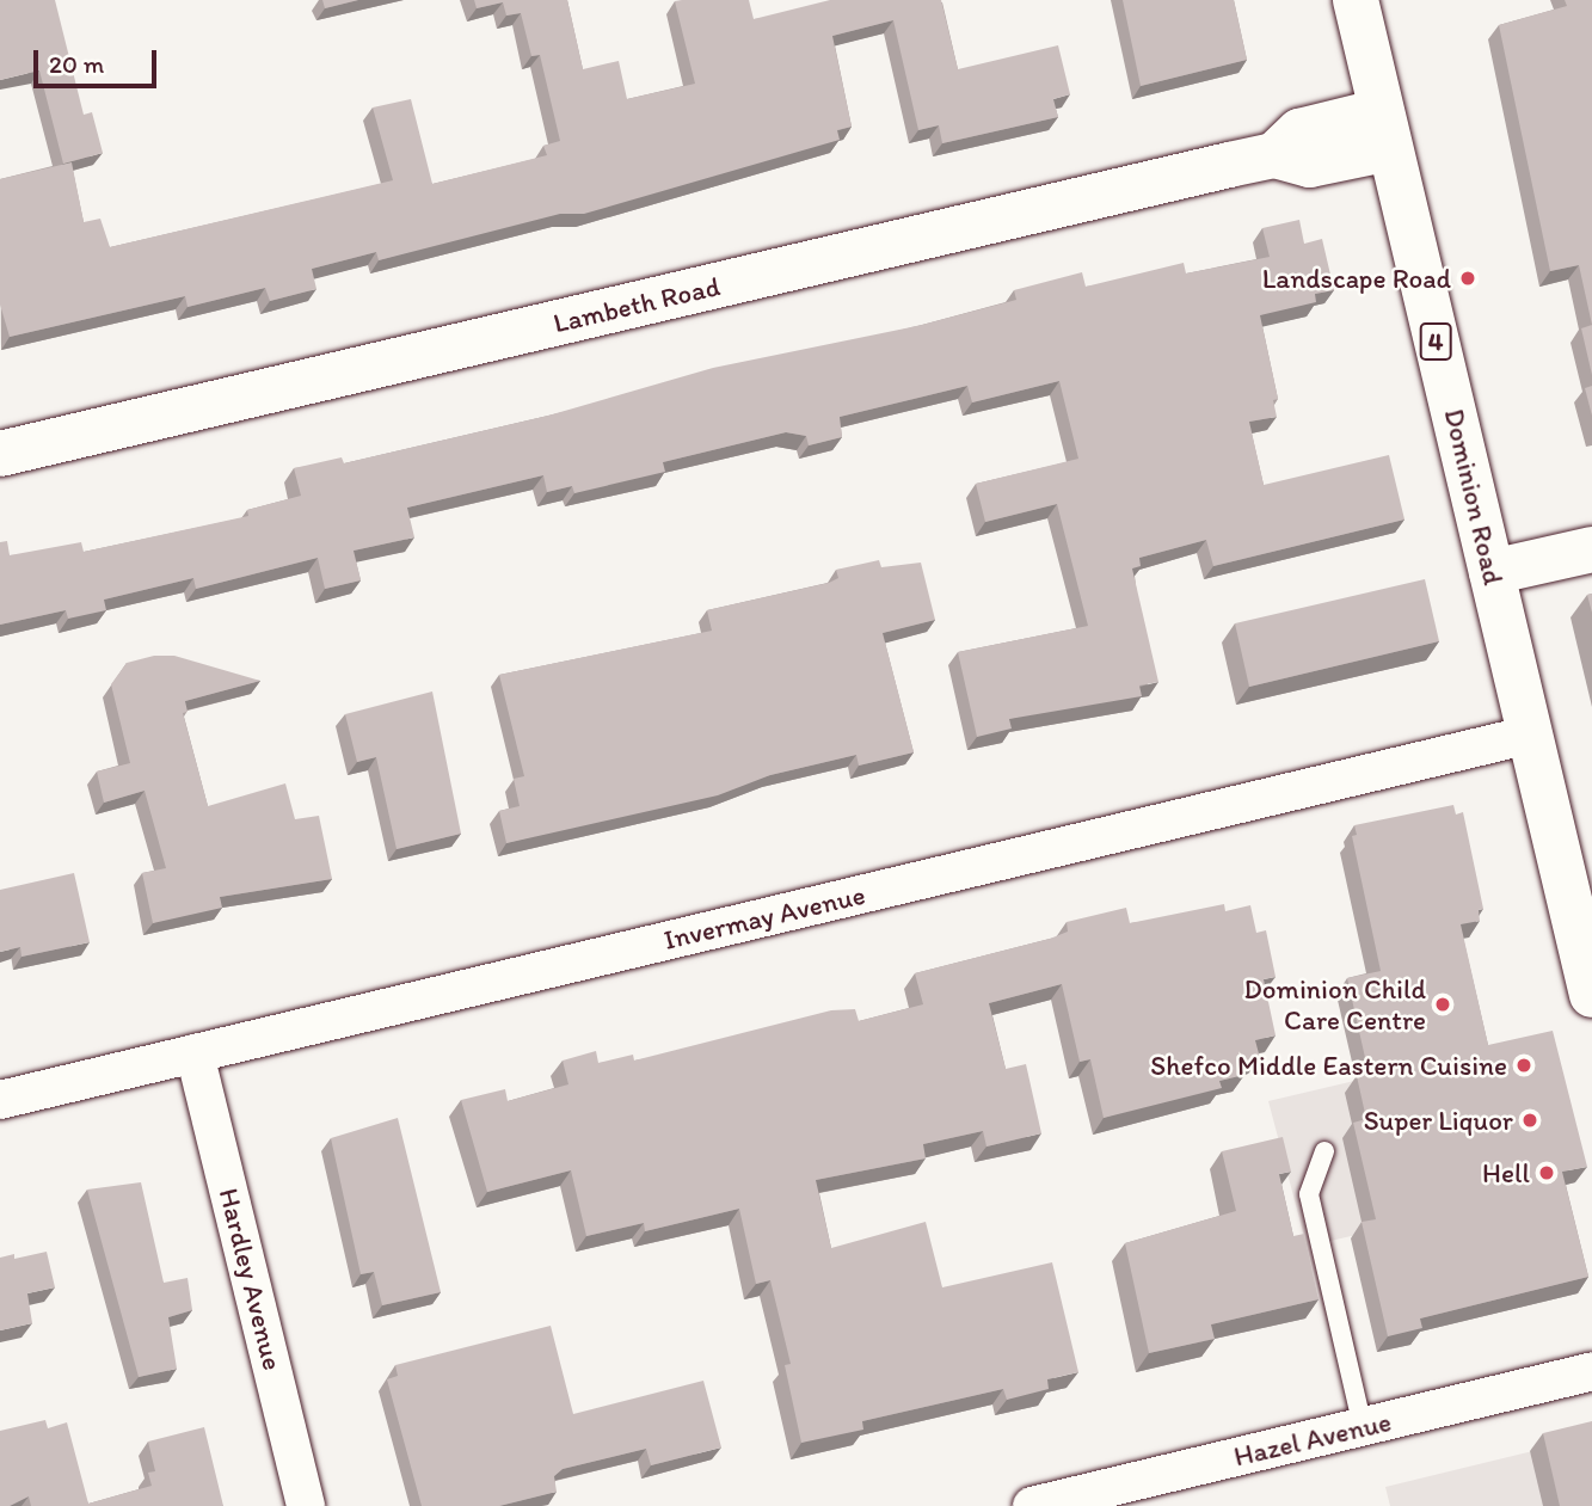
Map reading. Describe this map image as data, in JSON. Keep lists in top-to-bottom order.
{
  "streets": {
    "street": [
      "Lambeth Road",
      "4",
      "Dominion Road",
      "Invermay Avenue",
      "Hardley Avenue",
      "Hazel Avenue"
    ]
  },
  "crossings": [
    ["Lambeth Road", "Dominion Road"],
    ["Dominion Road", "Invermay Avenue"],
    ["Invermay Avenue", "Hardley Avenue"]
  ],
  "places": [
    "Landscape Road",
    "Dominion Child Care Centre",
    "Shefco Middle Eastern Cuisine",
    "Super Liquor",
    "Hell"
  ],
  "scale_bar": "20 m"
}
